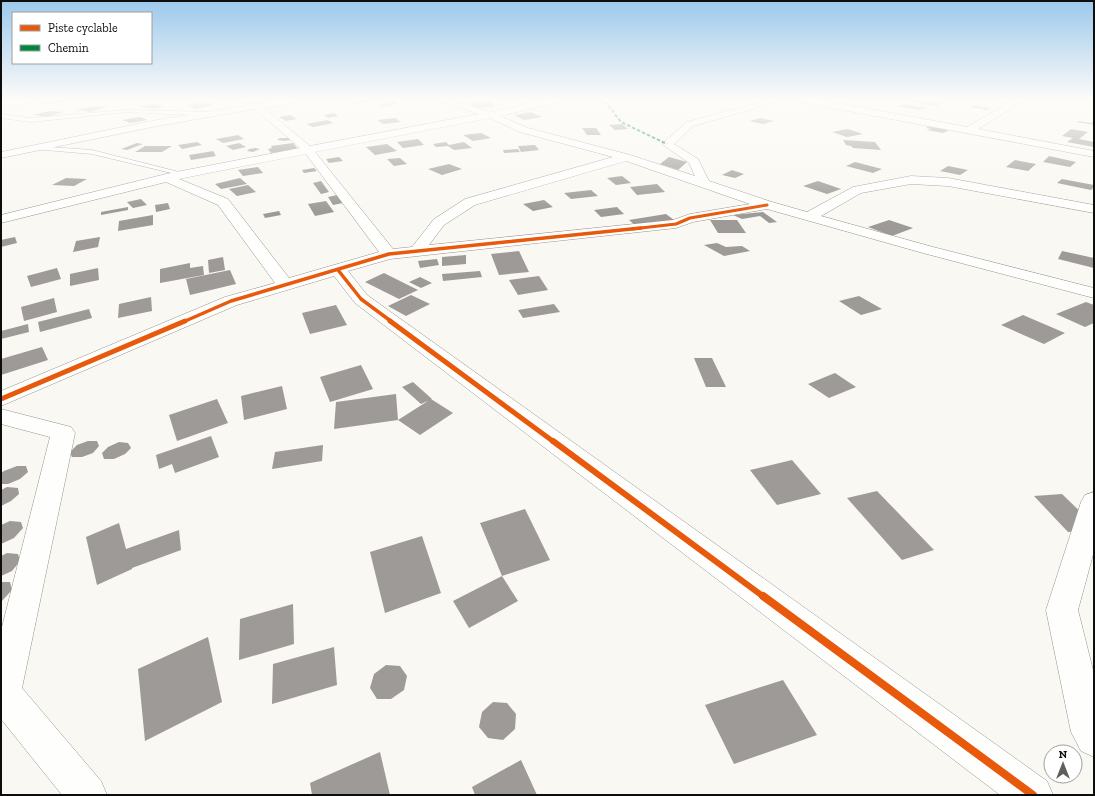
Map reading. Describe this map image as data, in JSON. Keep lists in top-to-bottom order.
{
  "legend": ["Piste cyclable", "Chemin"],
  "north": "top"
}
